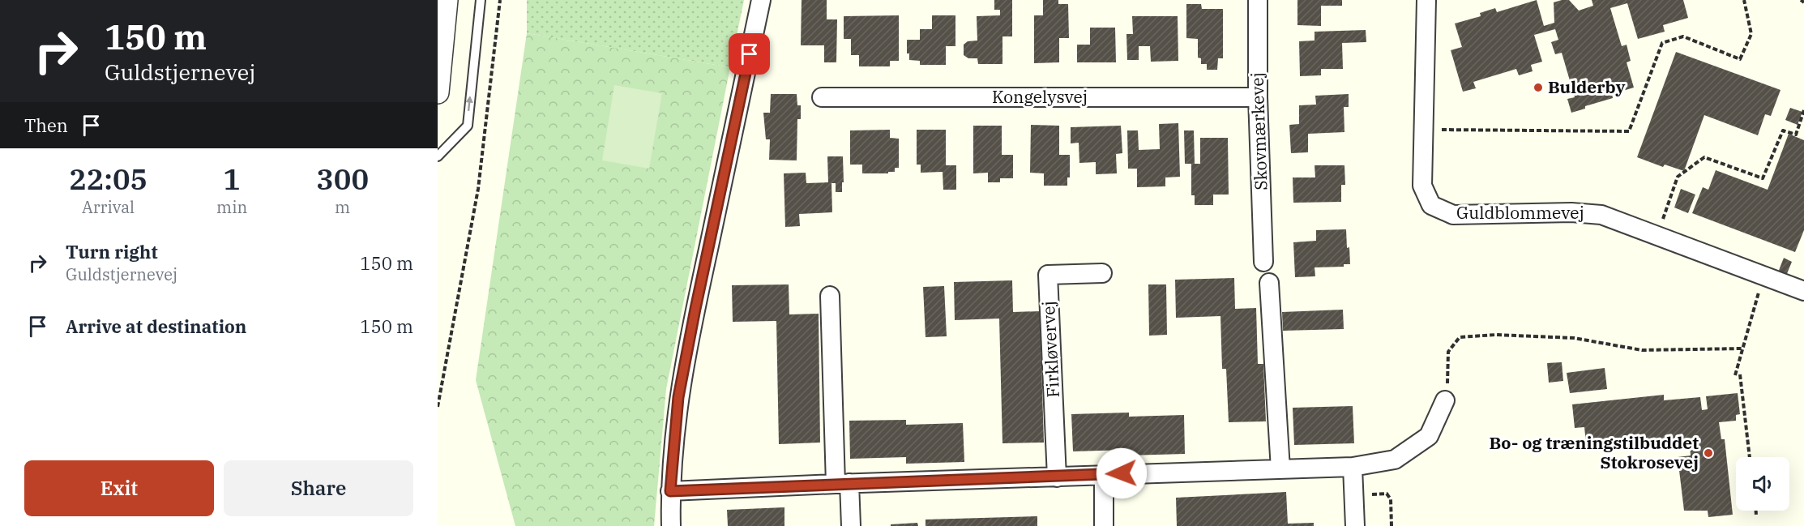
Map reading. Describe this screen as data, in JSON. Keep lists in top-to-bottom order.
{
  "streets": {
    "street": [
      "Kongelysvej",
      "Skovmærkevej",
      "Guldblommevej",
      "Firkløvervej"
    ]
  },
  "crossings": [
    ["Kongelysvej", "Skovmærkevej"]
  ],
  "places": ["Bulderby", "Bo- og træningstilbuddet Stokrosevej"],
  "page": {
    "turn": ["150 m", "Guldstjernevej"],
    "then": "Then",
    "eta": [
      "22:05",
      "Arrival",
      "1",
      "min",
      "300",
      "m"
    ],
    "list": [
      {
        "name": "Turn right",
        "note": "Guldstjernevej",
        "value": "150 m"
      },
      {
        "name": "Arrive at destination",
        "value": "150 m"
      }
    ],
    "buttons": ["Exit", "Share"]
  }
}
